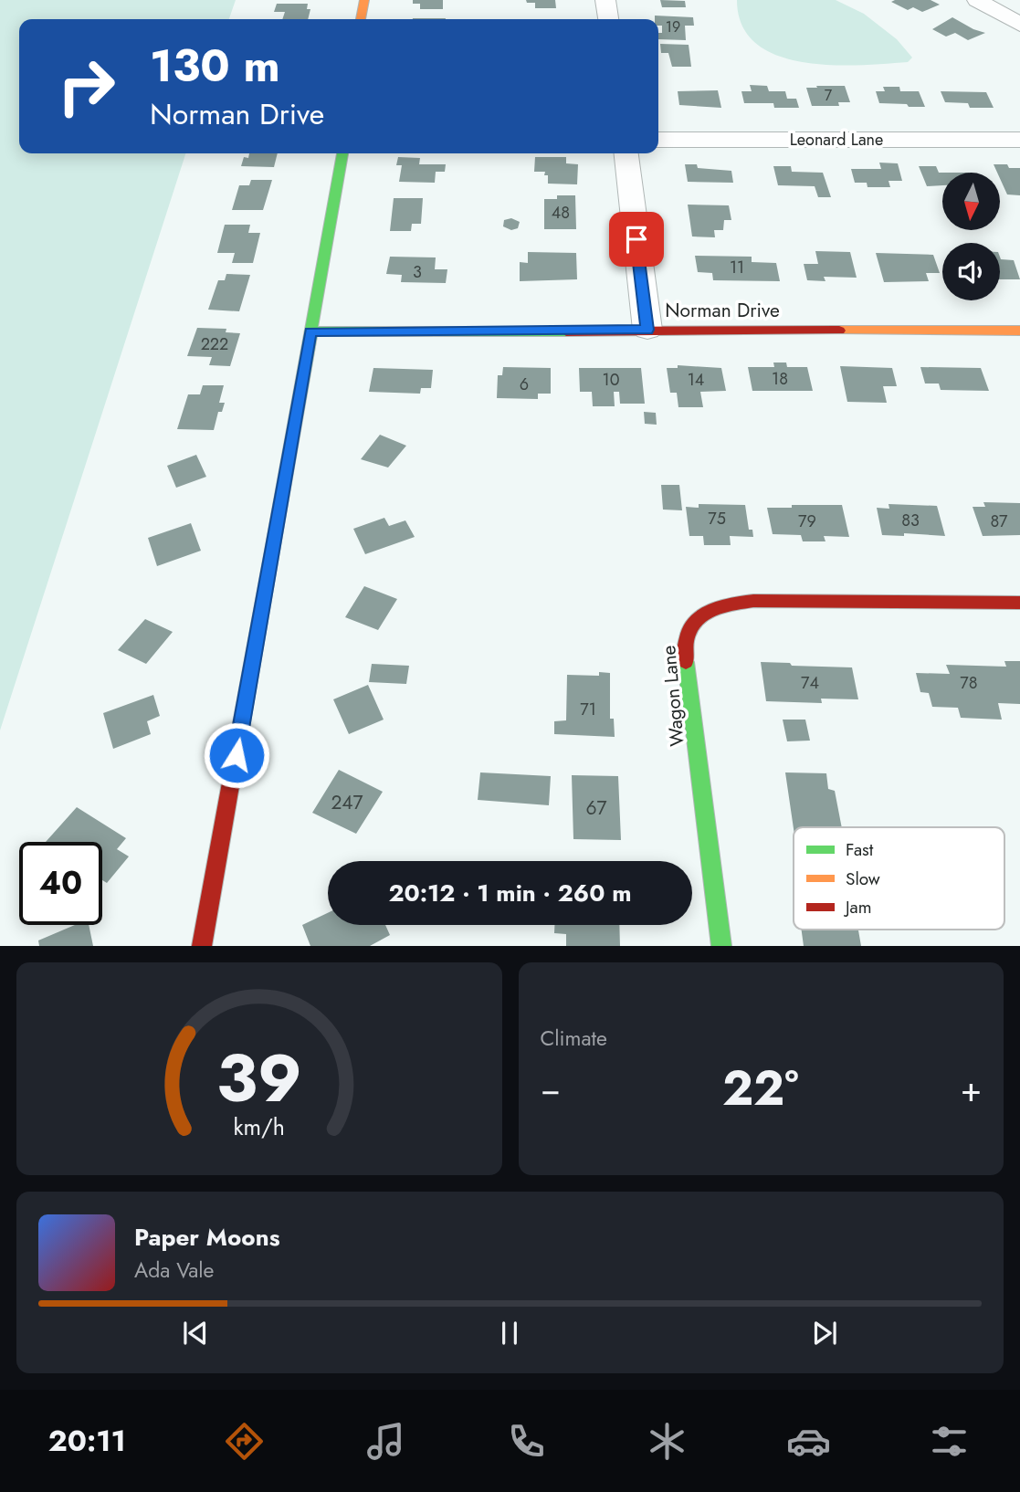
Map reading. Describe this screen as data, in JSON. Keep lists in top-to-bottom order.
{
  "streets": {
    "street": ["Leonard Lane", "Norman Drive", "Wagon Lane"]
  },
  "house_numbers": [
    "19",
    "7",
    "48",
    "11",
    "3",
    "222",
    "18",
    "10",
    "14",
    "6",
    "75",
    "83",
    "79",
    "87",
    "74",
    "78",
    "71",
    "247",
    "67"
  ],
  "legend": ["Fast", "Slow", "Jam"],
  "north": "bottom",
  "page": {
    "turn": ["130 m", "Norman Drive"],
    "limit": "40",
    "trip": "20:12 · 1 min · 260 m",
    "tile": "Climate",
    "heat": ["−", "22°", "+"],
    "song": ["Paper Moons", "Ada Vale"],
    "tabs": "20:11",
    "gauge": ["39", "km/h"]
  }
}
